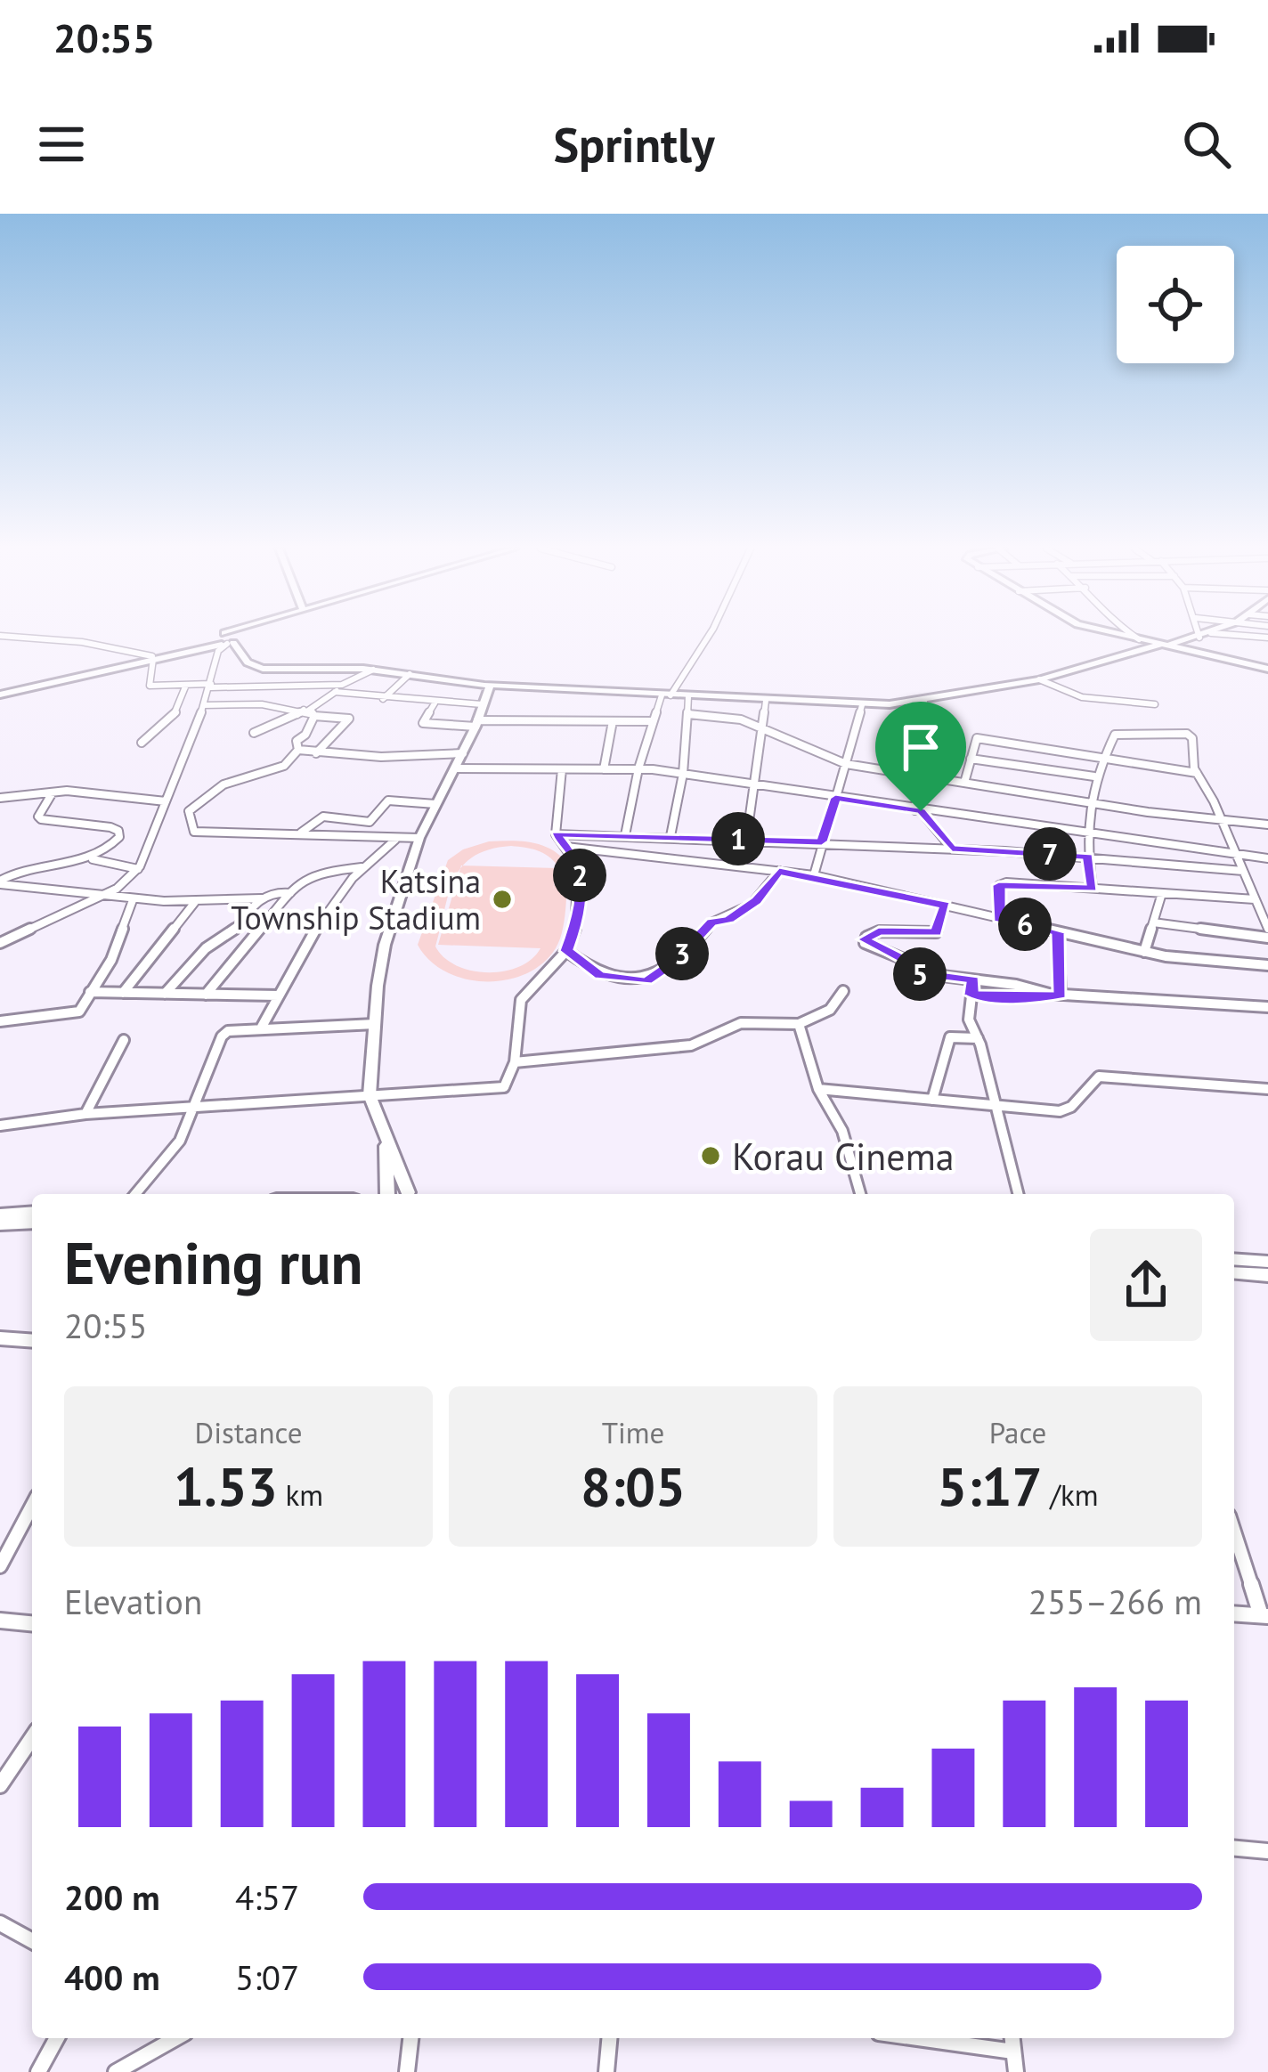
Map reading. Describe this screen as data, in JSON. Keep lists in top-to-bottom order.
{
  "places": ["Katsina Township Stadium", "Korau Cinema"],
  "page": {
    "status": "20:55",
    "header": "Sprintly",
    "pins": [
      "1",
      "7",
      "2",
      "6",
      "3",
      "5"
    ],
    "heading": ["Evening run", "20:55"],
    "stats": [
      ["Distance", "1.53 km"],
      ["Time", "8:05"],
      ["Pace", "5:17 /km"]
    ],
    "chart": ["Elevation", "255–266 m"],
    "list": [
      {
        "name": "200 m",
        "note": "4:57"
      },
      {
        "name": "400 m",
        "note": "5:07"
      }
    ]
  }
}
